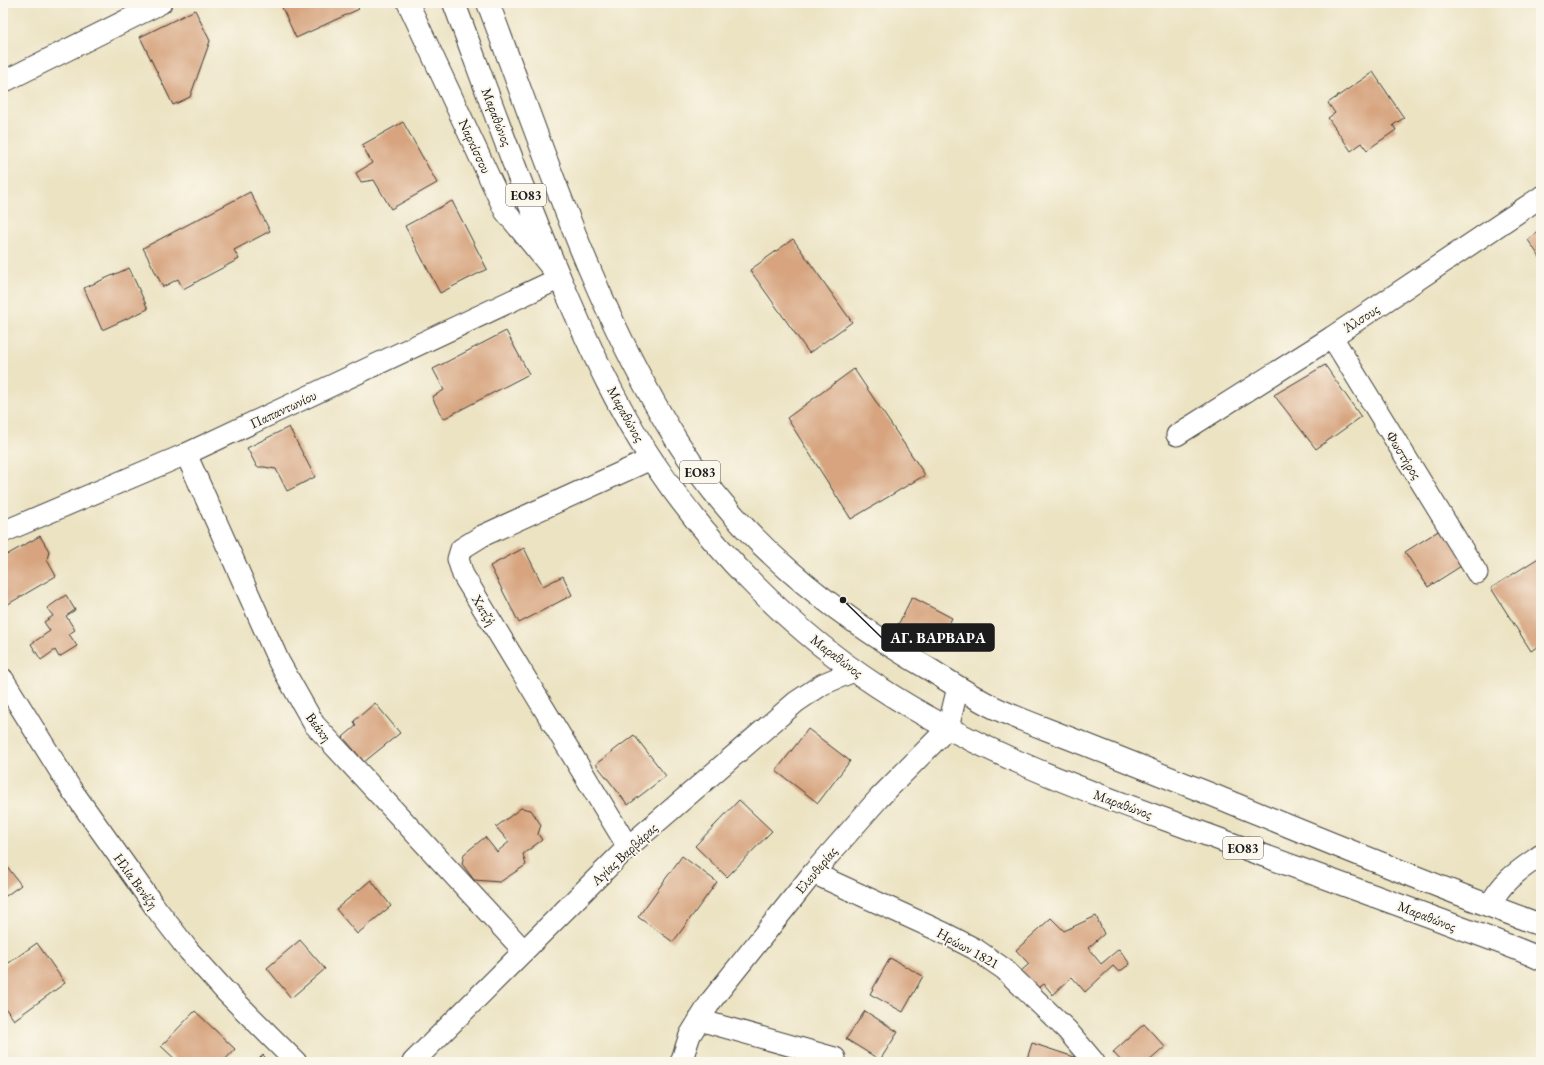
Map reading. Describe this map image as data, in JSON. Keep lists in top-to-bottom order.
{
  "streets": {
    "main road": ["Μαραθώνος", "ΕΟ83"],
    "street": [
      "Ναρκίσσου",
      "Άλσους",
      "Παπαντωνίου",
      "Φωστήρος",
      "Χατζή",
      "Βεάκη",
      "Αγίας Βαρβάρας",
      "Ελευθερίας",
      "Ηλία Βενέζη",
      "Ηρώων 1821"
    ]
  },
  "crossings": [
    ["Μαραθώνος", "Ναρκίσσου"],
    ["Μαραθώνος", "Παπαντωνίου"],
    ["Μαραθώνος", "Χατζή"],
    ["Μαραθώνος", "Αγίας Βαρβάρας"],
    ["Μαραθώνος", "Ελευθερίας"],
    ["Ναρκίσσου", "Παπαντωνίου"],
    ["Άλσους", "Φωστήρος"],
    ["Παπαντωνίου", "Βεάκη"],
    ["Χατζή", "Αγίας Βαρβάρας"],
    ["Βεάκη", "Αγίας Βαρβάρας"],
    ["Ελευθερίας", "Ηρώων 1821"]
  ],
  "places": ["ΑΓ. ΒΑΡΒΑΡΑ"]
}
